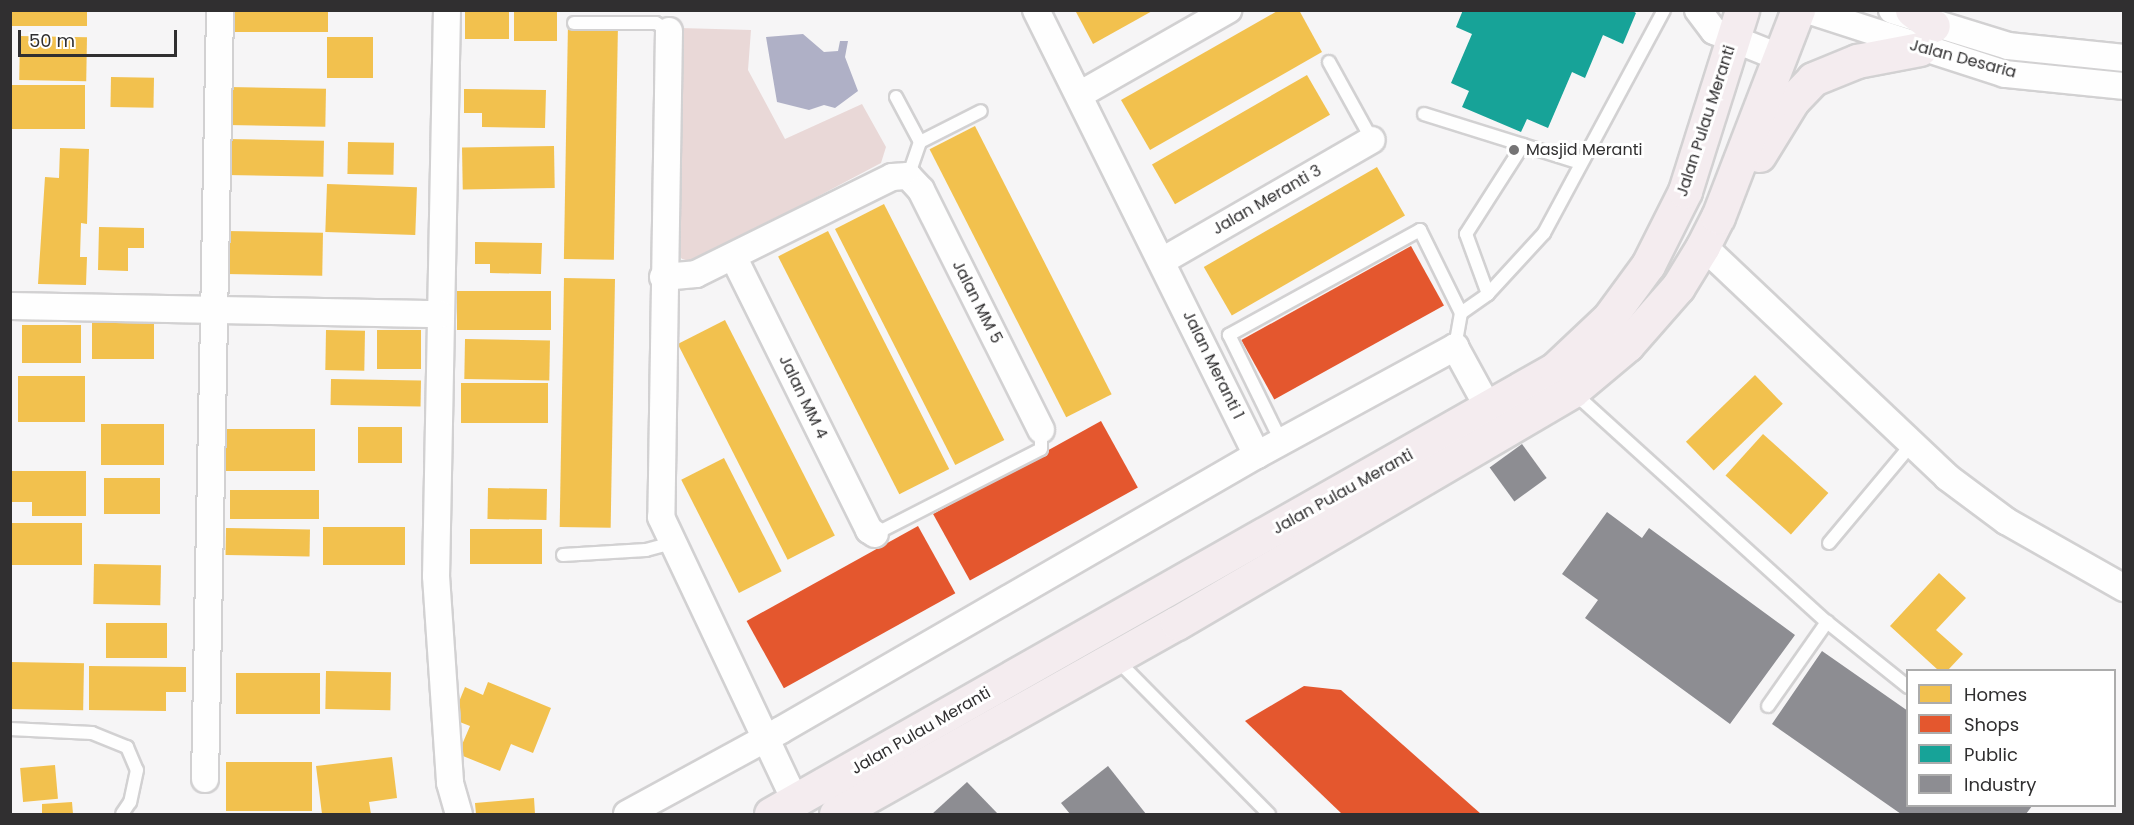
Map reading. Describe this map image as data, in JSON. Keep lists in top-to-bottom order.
{
  "streets": {
    "main road": ["Jalan Pulau Meranti"],
    "street": [
      "Jalan Desaria",
      "Jalan Meranti 3",
      "Jalan MM 5",
      "Jalan Meranti 1",
      "Jalan MM 4"
    ]
  },
  "crossings": [
    ["Jalan Meranti 3", "Jalan Meranti 1"]
  ],
  "places": ["Masjid Meranti"],
  "legend": [
    "Homes",
    "Shops",
    "Public",
    "Industry"
  ],
  "scale_bar": "50 m"
}
